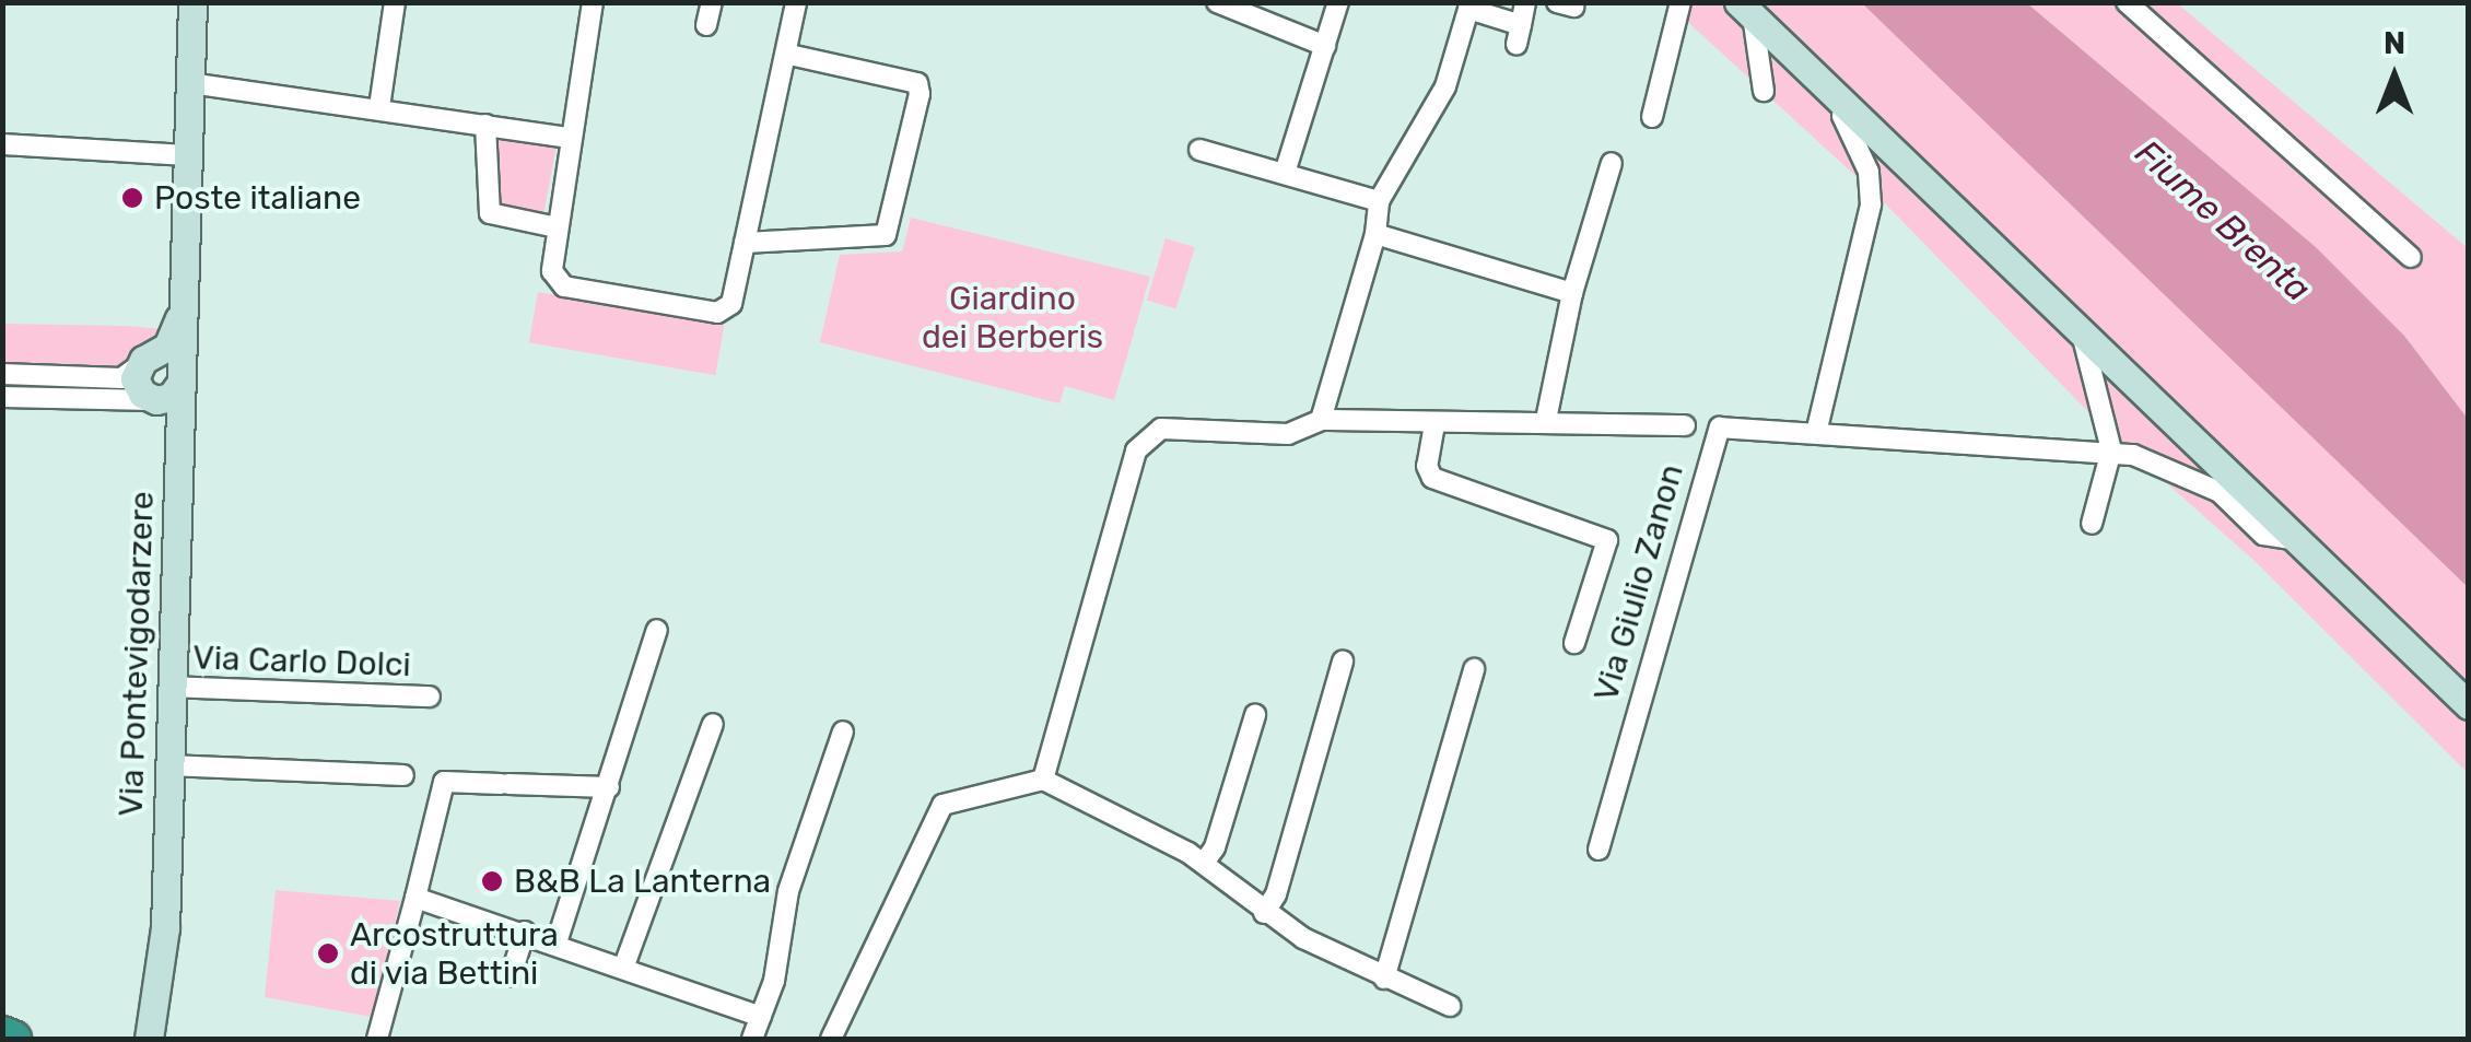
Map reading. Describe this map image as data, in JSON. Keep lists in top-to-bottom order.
{
  "streets": {
    "main road": ["Via Giulio Zanon", "Via Pontevigodarzere"],
    "street": ["Via Carlo Dolci"]
  },
  "crossings": [
    ["Via Pontevigodarzere", "Via Carlo Dolci"]
  ],
  "water": ["Fiume Brenta"],
  "parks": ["Giardino dei Berberis"],
  "places": ["Poste italiane", "B&B La Lanterna", "Arcostruttura di via Bettini"],
  "north": "top"
}
